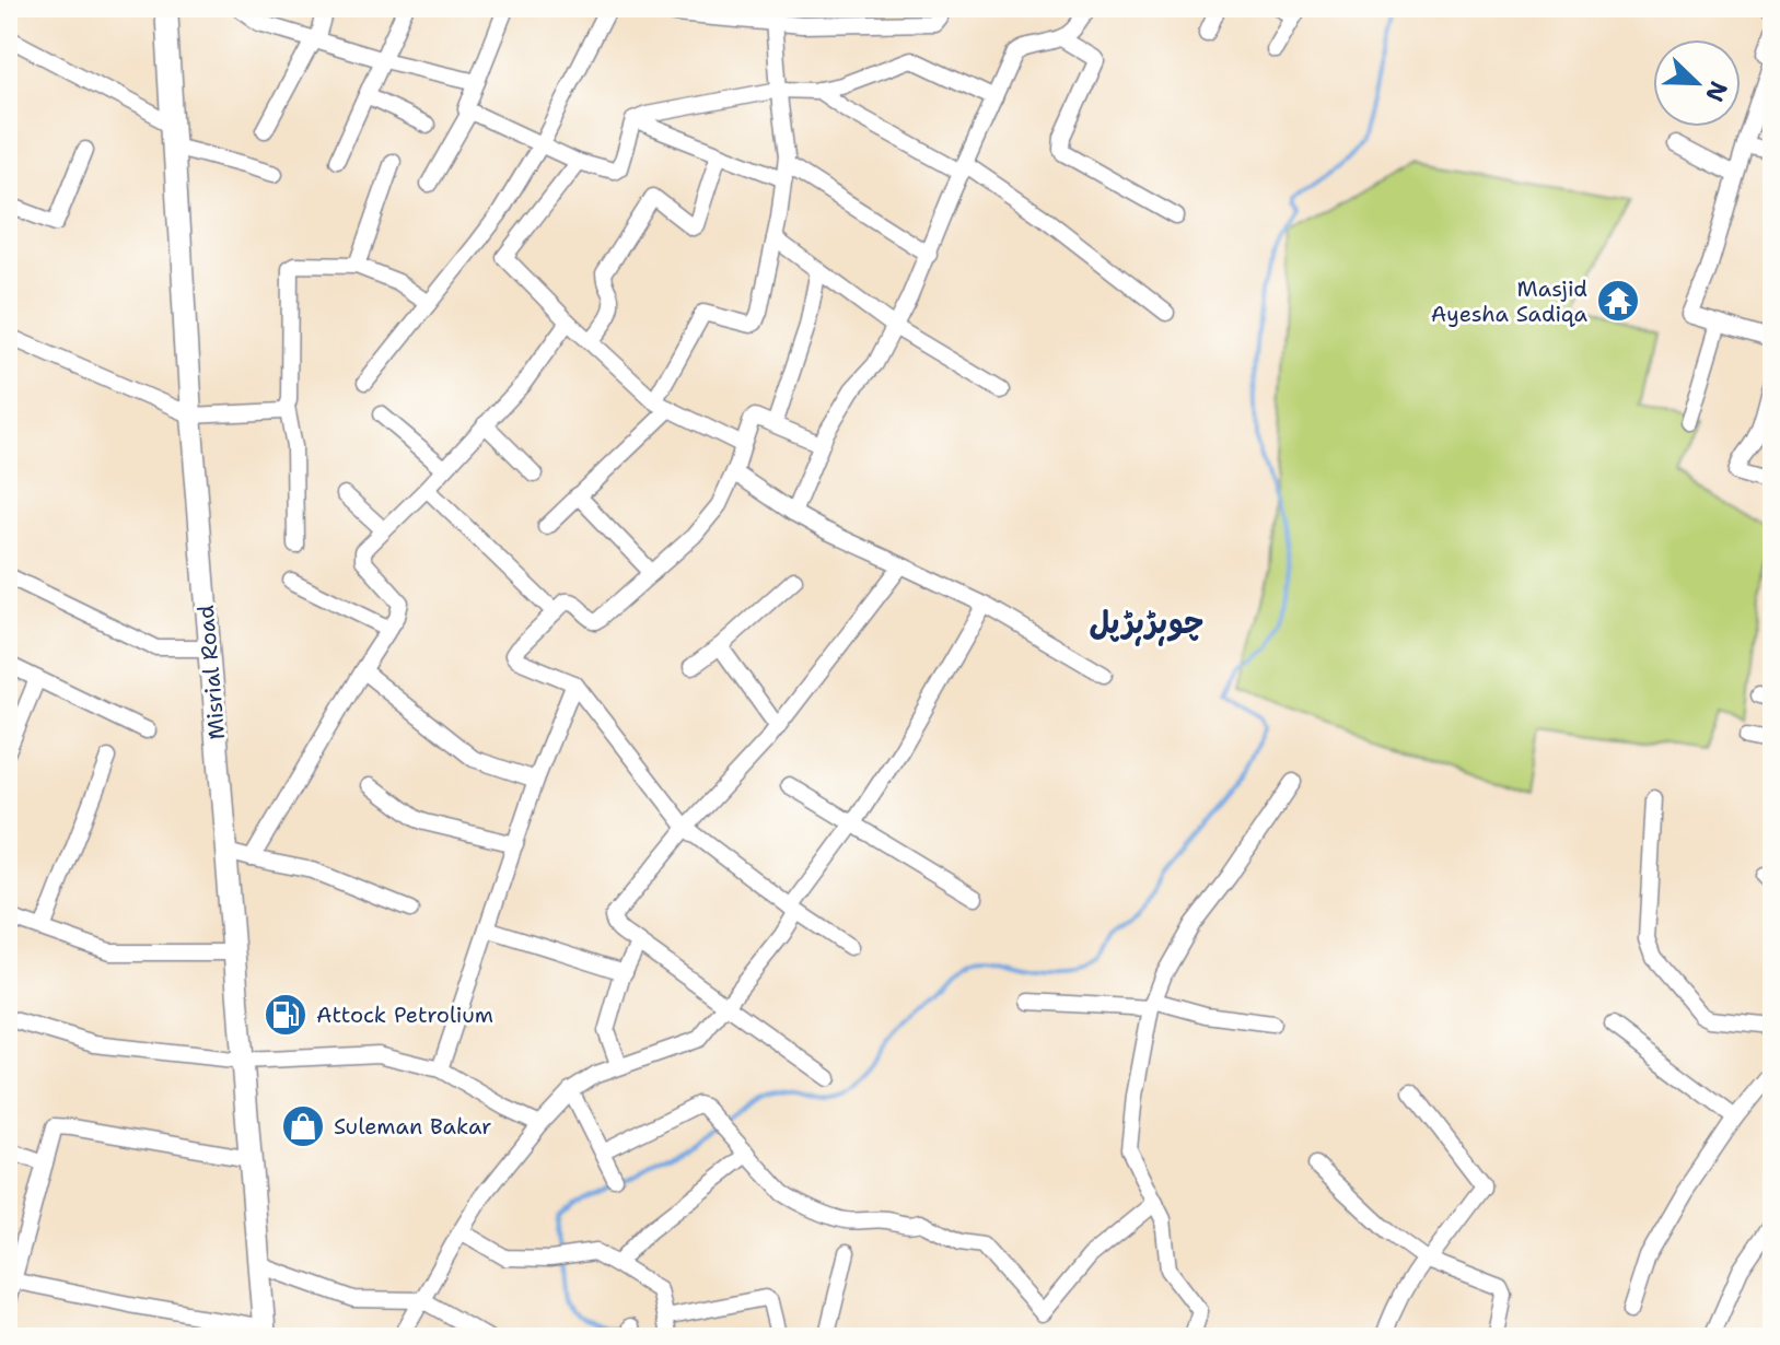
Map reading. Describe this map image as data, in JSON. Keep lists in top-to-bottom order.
{
  "streets": {
    "main road": ["Misrial Road"]
  },
  "districts": ["چوہڑہڑپل"],
  "places": {
    "temple": ["Masjid Ayesha Sadiqa"],
    "fuel station": ["Attock Petrolium"],
    "shop": ["Suleman Bakar"]
  },
  "north": "bottom right"
}
